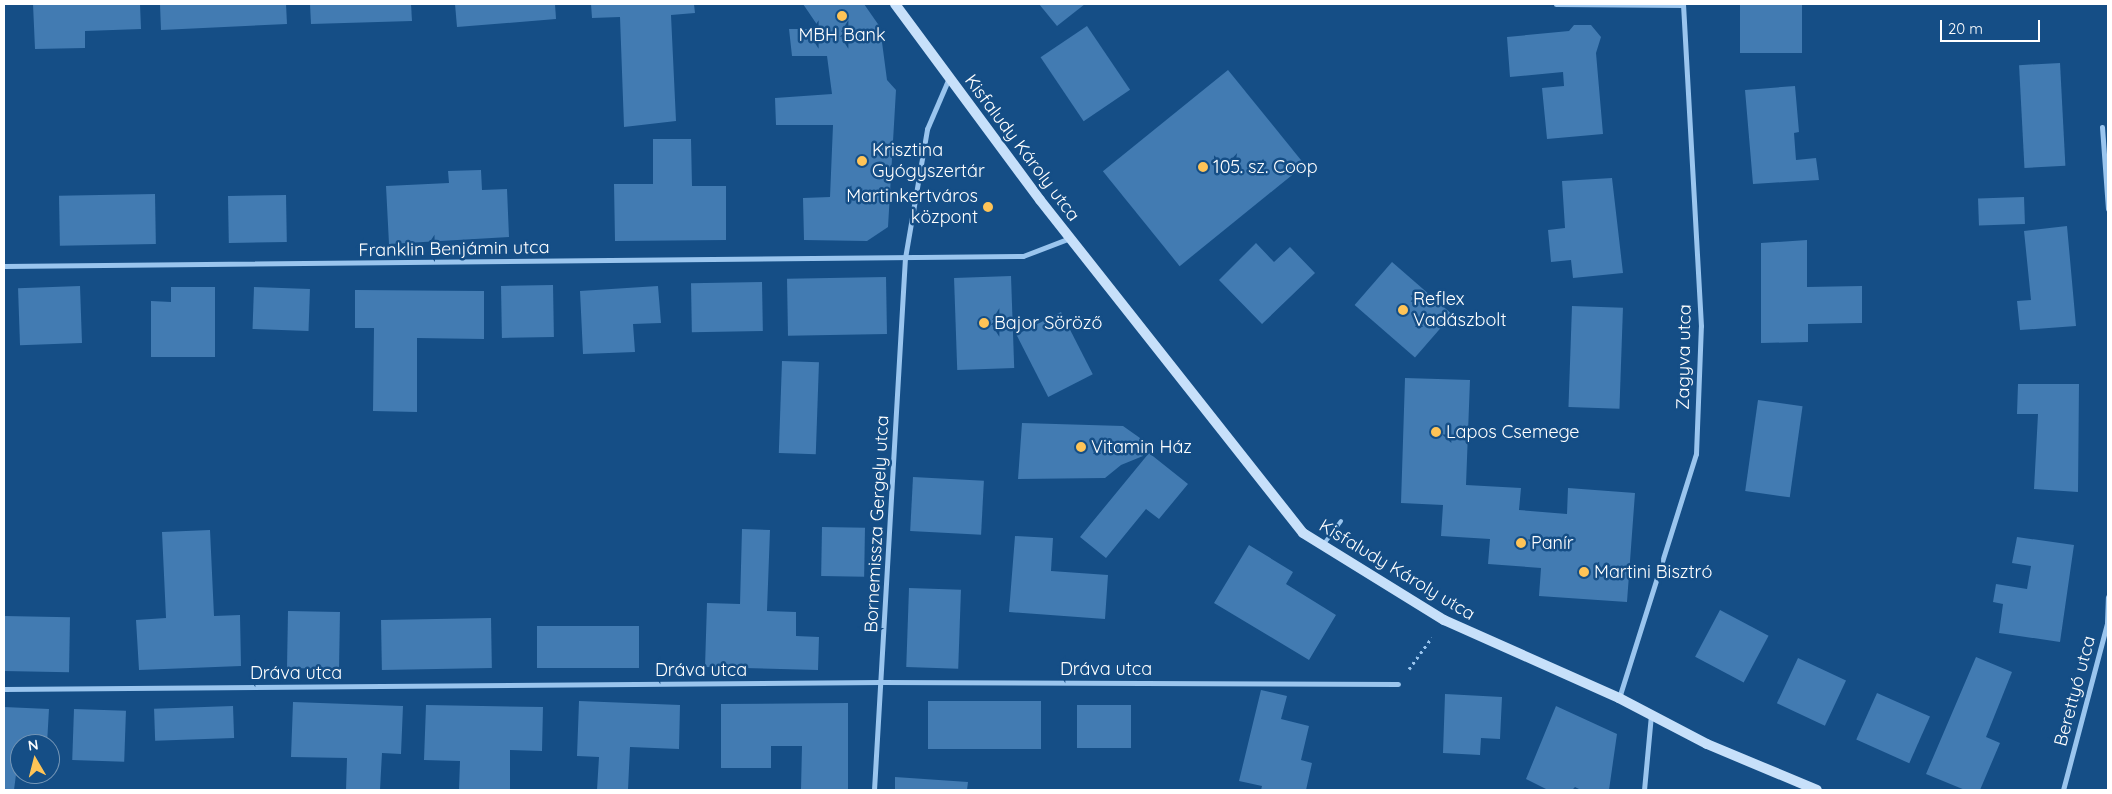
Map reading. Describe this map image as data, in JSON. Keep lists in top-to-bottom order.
{
  "streets": {
    "main road": ["Kisfaludy Károly utca"],
    "street": [
      "Franklin Benjámin utca",
      "Zagyva utca",
      "Bornemissza Gergely utca",
      "Dráva utca",
      "Berettyó utca"
    ]
  },
  "crossings": [
    ["Kisfaludy Károly utca", "Franklin Benjámin utca"],
    ["Kisfaludy Károly utca", "Zagyva utca"],
    ["Kisfaludy Károly utca", "Bornemissza Gergely utca"],
    ["Franklin Benjámin utca", "Bornemissza Gergely utca"],
    ["Bornemissza Gergely utca", "Dráva utca"]
  ],
  "places": [
    "MBH Bank",
    "Krisztina Gyógyszertár",
    "105. sz. Coop",
    "Martinkertváros központ",
    "Reflex Vadászbolt",
    "Bajor Söröző",
    "Lapos Csemege",
    "Vitamin Ház",
    "Panír",
    "Martini Bisztró"
  ],
  "scale_bar": "20 m",
  "north": "top"
}
